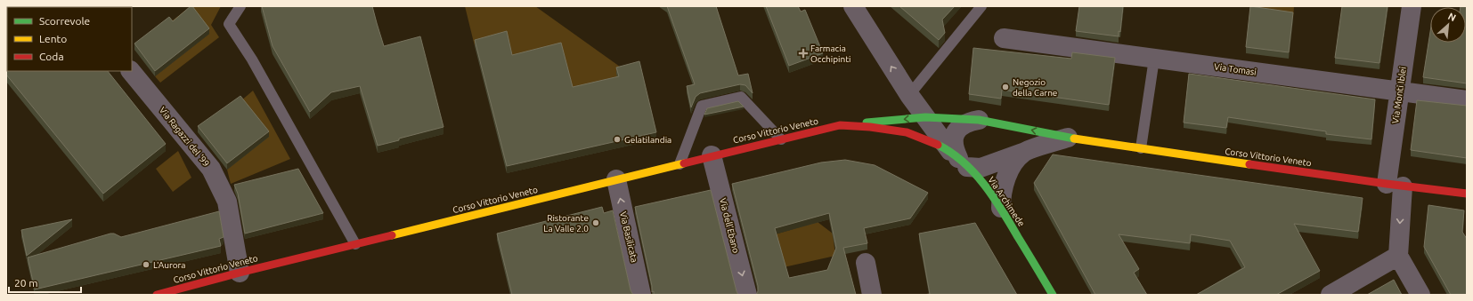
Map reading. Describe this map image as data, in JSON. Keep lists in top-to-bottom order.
{
  "streets": {
    "main road": ["Corso Vittorio Veneto", "Via Archimede"],
    "street": [
      "Via Tomasi",
      "Via Monti Iblei",
      "Via Ragazzi del '99",
      "Via dell'Ebano",
      "Via Basilicata"
    ]
  },
  "crossings": [
    ["Via Tomasi", "Via Monti Iblei"],
    ["Via Monti Iblei", "Corso Vittorio Veneto"],
    ["Corso Vittorio Veneto", "Via Ragazzi del '99"],
    ["Corso Vittorio Veneto", "Via Archimede"],
    ["Corso Vittorio Veneto", "Via dell'Ebano"],
    ["Corso Vittorio Veneto", "Via Basilicata"]
  ],
  "one_way": ["Via dell'Ebano", "Via Basilicata"],
  "places": {
    "health": ["Farmacia Occhipinti"],
    "other": [
      "Negozio della Carne",
      "Gelatilandia",
      "Ristorante La Valle 2.0",
      "L'Aurora"
    ]
  },
  "legend": ["Scorrevole", "Lento", "Coda"],
  "scale_bar": "20 m",
  "north": "top right"
}
